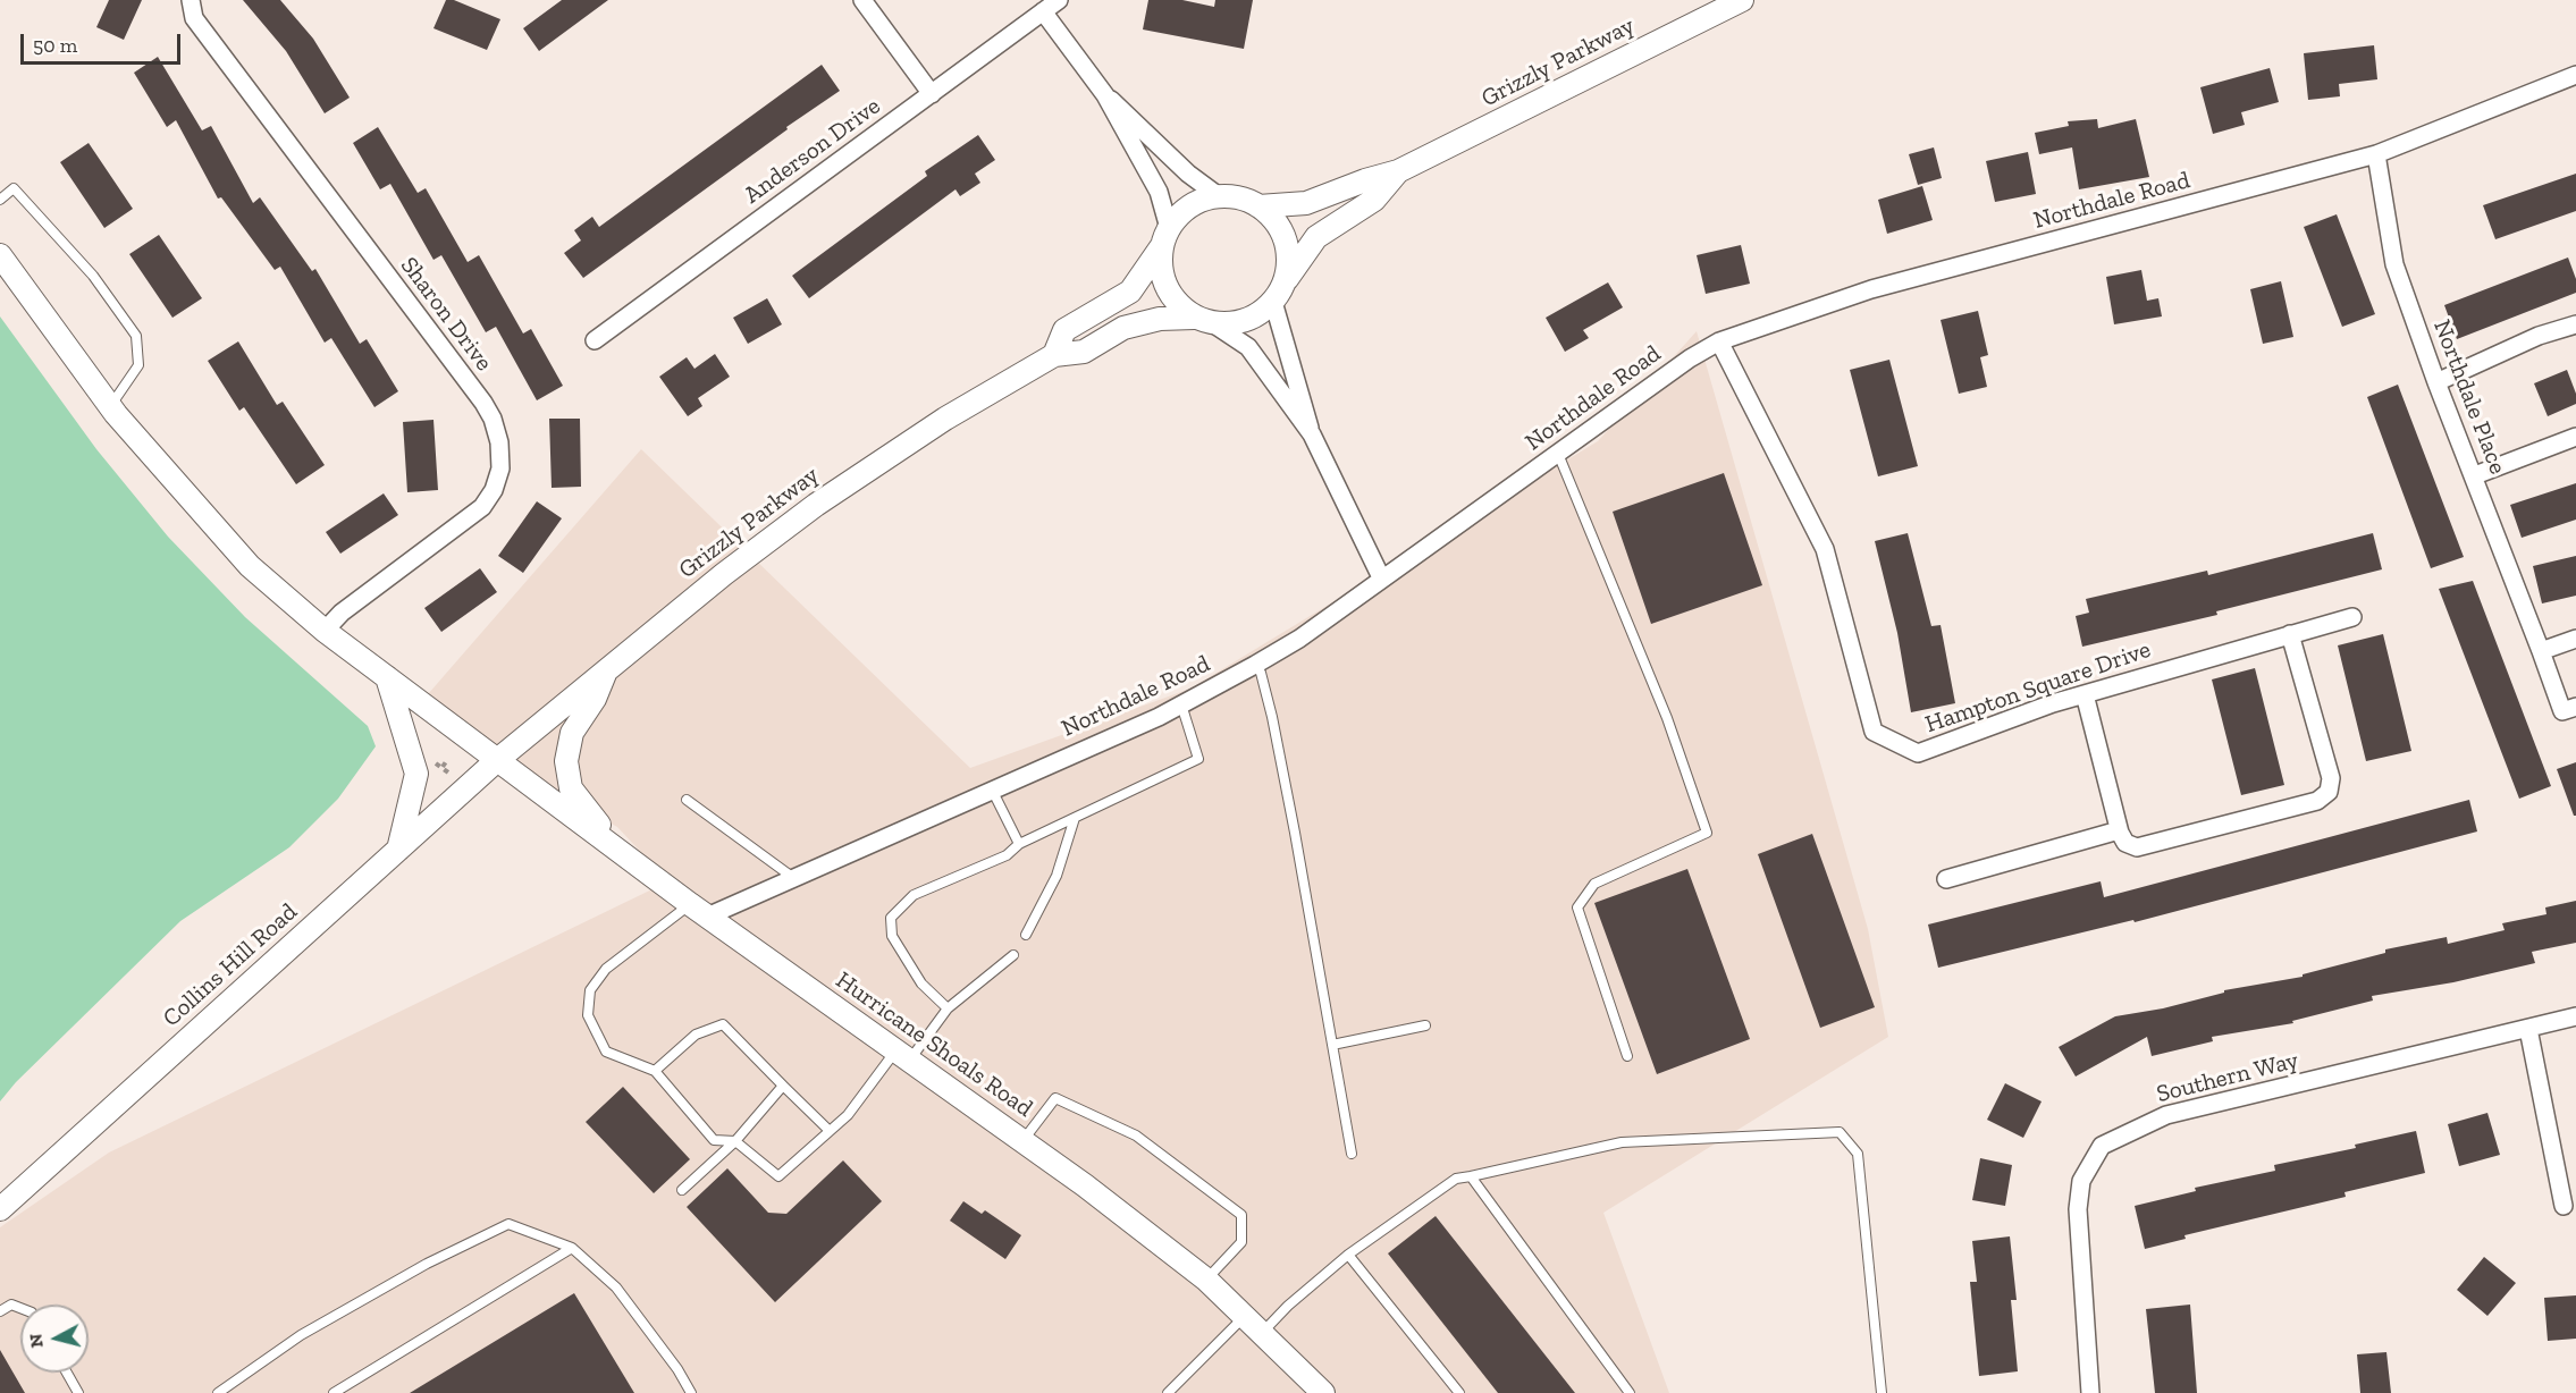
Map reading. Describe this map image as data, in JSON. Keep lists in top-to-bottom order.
{
  "streets": {
    "street": [
      "Grizzly Parkway",
      "Anderson Drive",
      "Northdale Road",
      "Sharon Drive",
      "Northdale Place",
      "Hampton Square Drive",
      "Collins Hill Road",
      "Hurricane Shoals Road",
      "Southern Way"
    ]
  },
  "crossings": [
    ["Grizzly Parkway", "Collins Hill Road"],
    ["Grizzly Parkway", "Hurricane Shoals Road"],
    ["Northdale Road", "Northdale Place"],
    ["Northdale Road", "Hampton Square Drive"],
    ["Northdale Road", "Hurricane Shoals Road"],
    ["Sharon Drive", "Hurricane Shoals Road"],
    ["Collins Hill Road", "Hurricane Shoals Road"]
  ],
  "scale_bar": "50 m",
  "north": "left"
}
